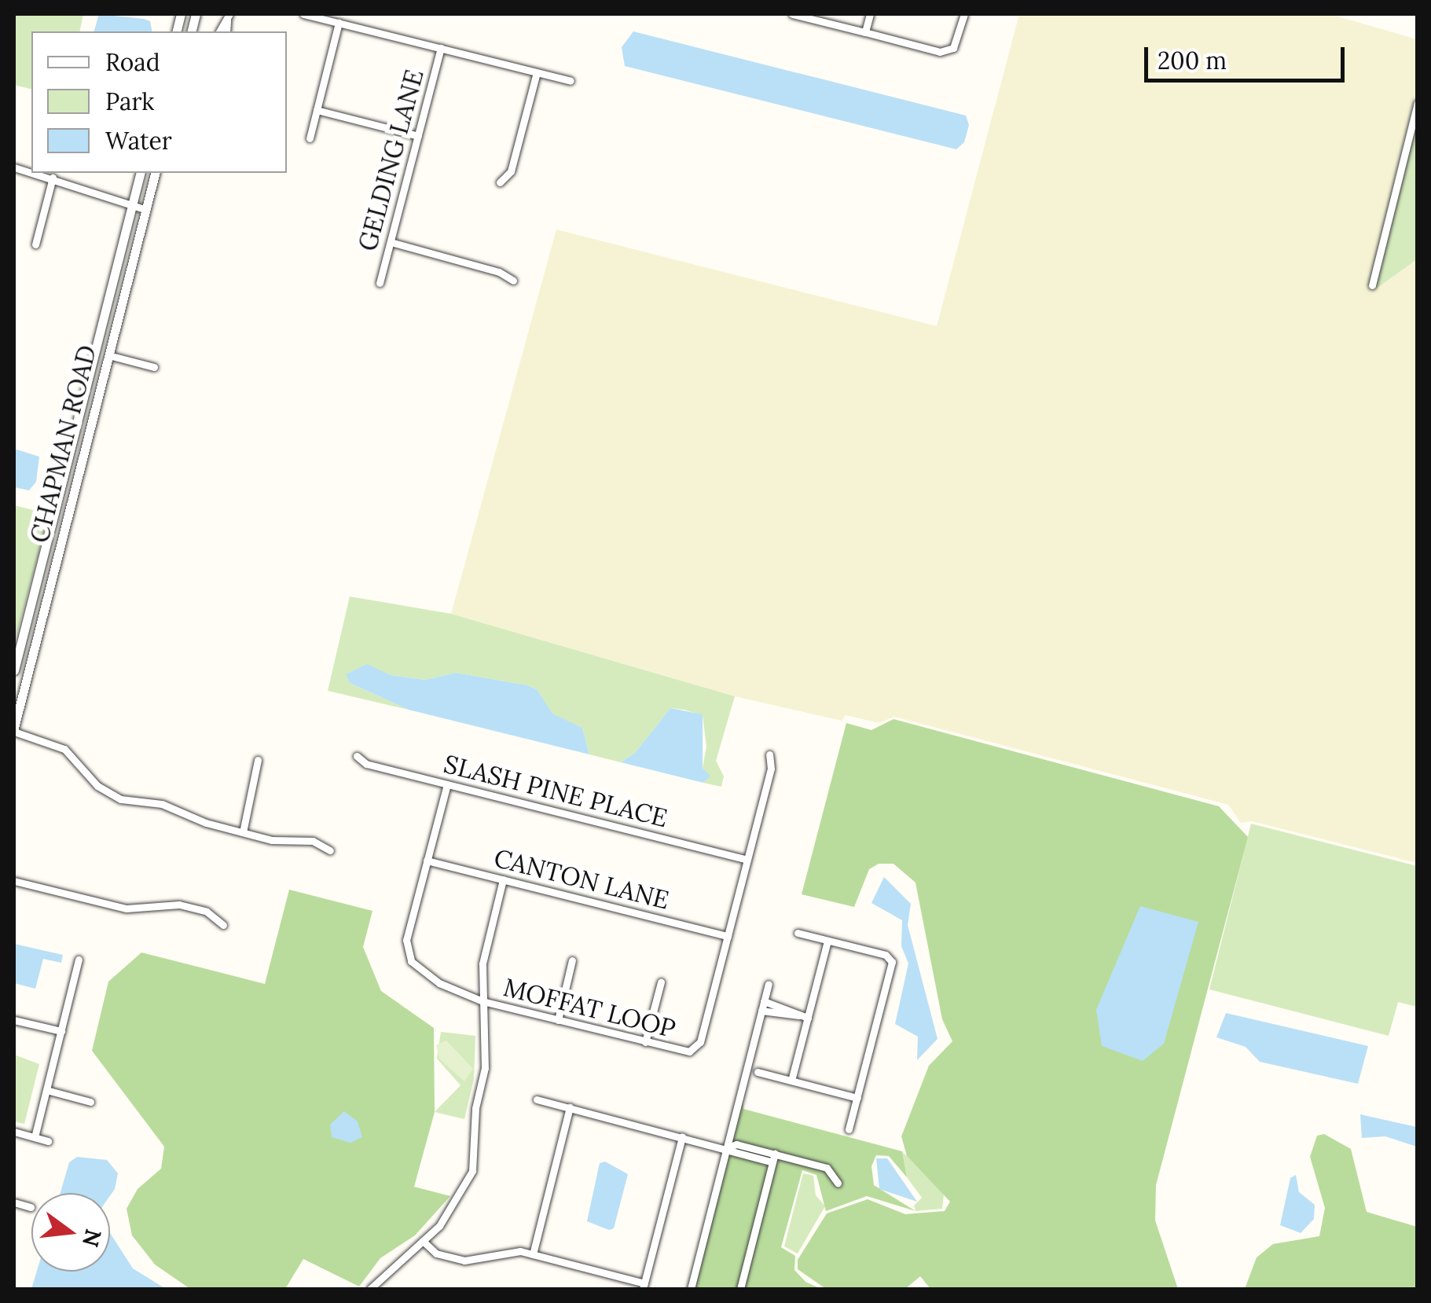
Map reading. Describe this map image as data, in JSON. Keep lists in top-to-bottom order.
{
  "streets": {
    "street": [
      "GELDING LANE",
      "CHAPMAN ROAD",
      "SLASH PINE PLACE",
      "CANTON LANE",
      "MOFFAT LOOP"
    ]
  },
  "crossings": [
    ["SLASH PINE PLACE", "MOFFAT LOOP"],
    ["CANTON LANE", "MOFFAT LOOP"]
  ],
  "legend": ["Road", "Park", "Water"],
  "scale_bar": "200 m",
  "north": "right"
}
